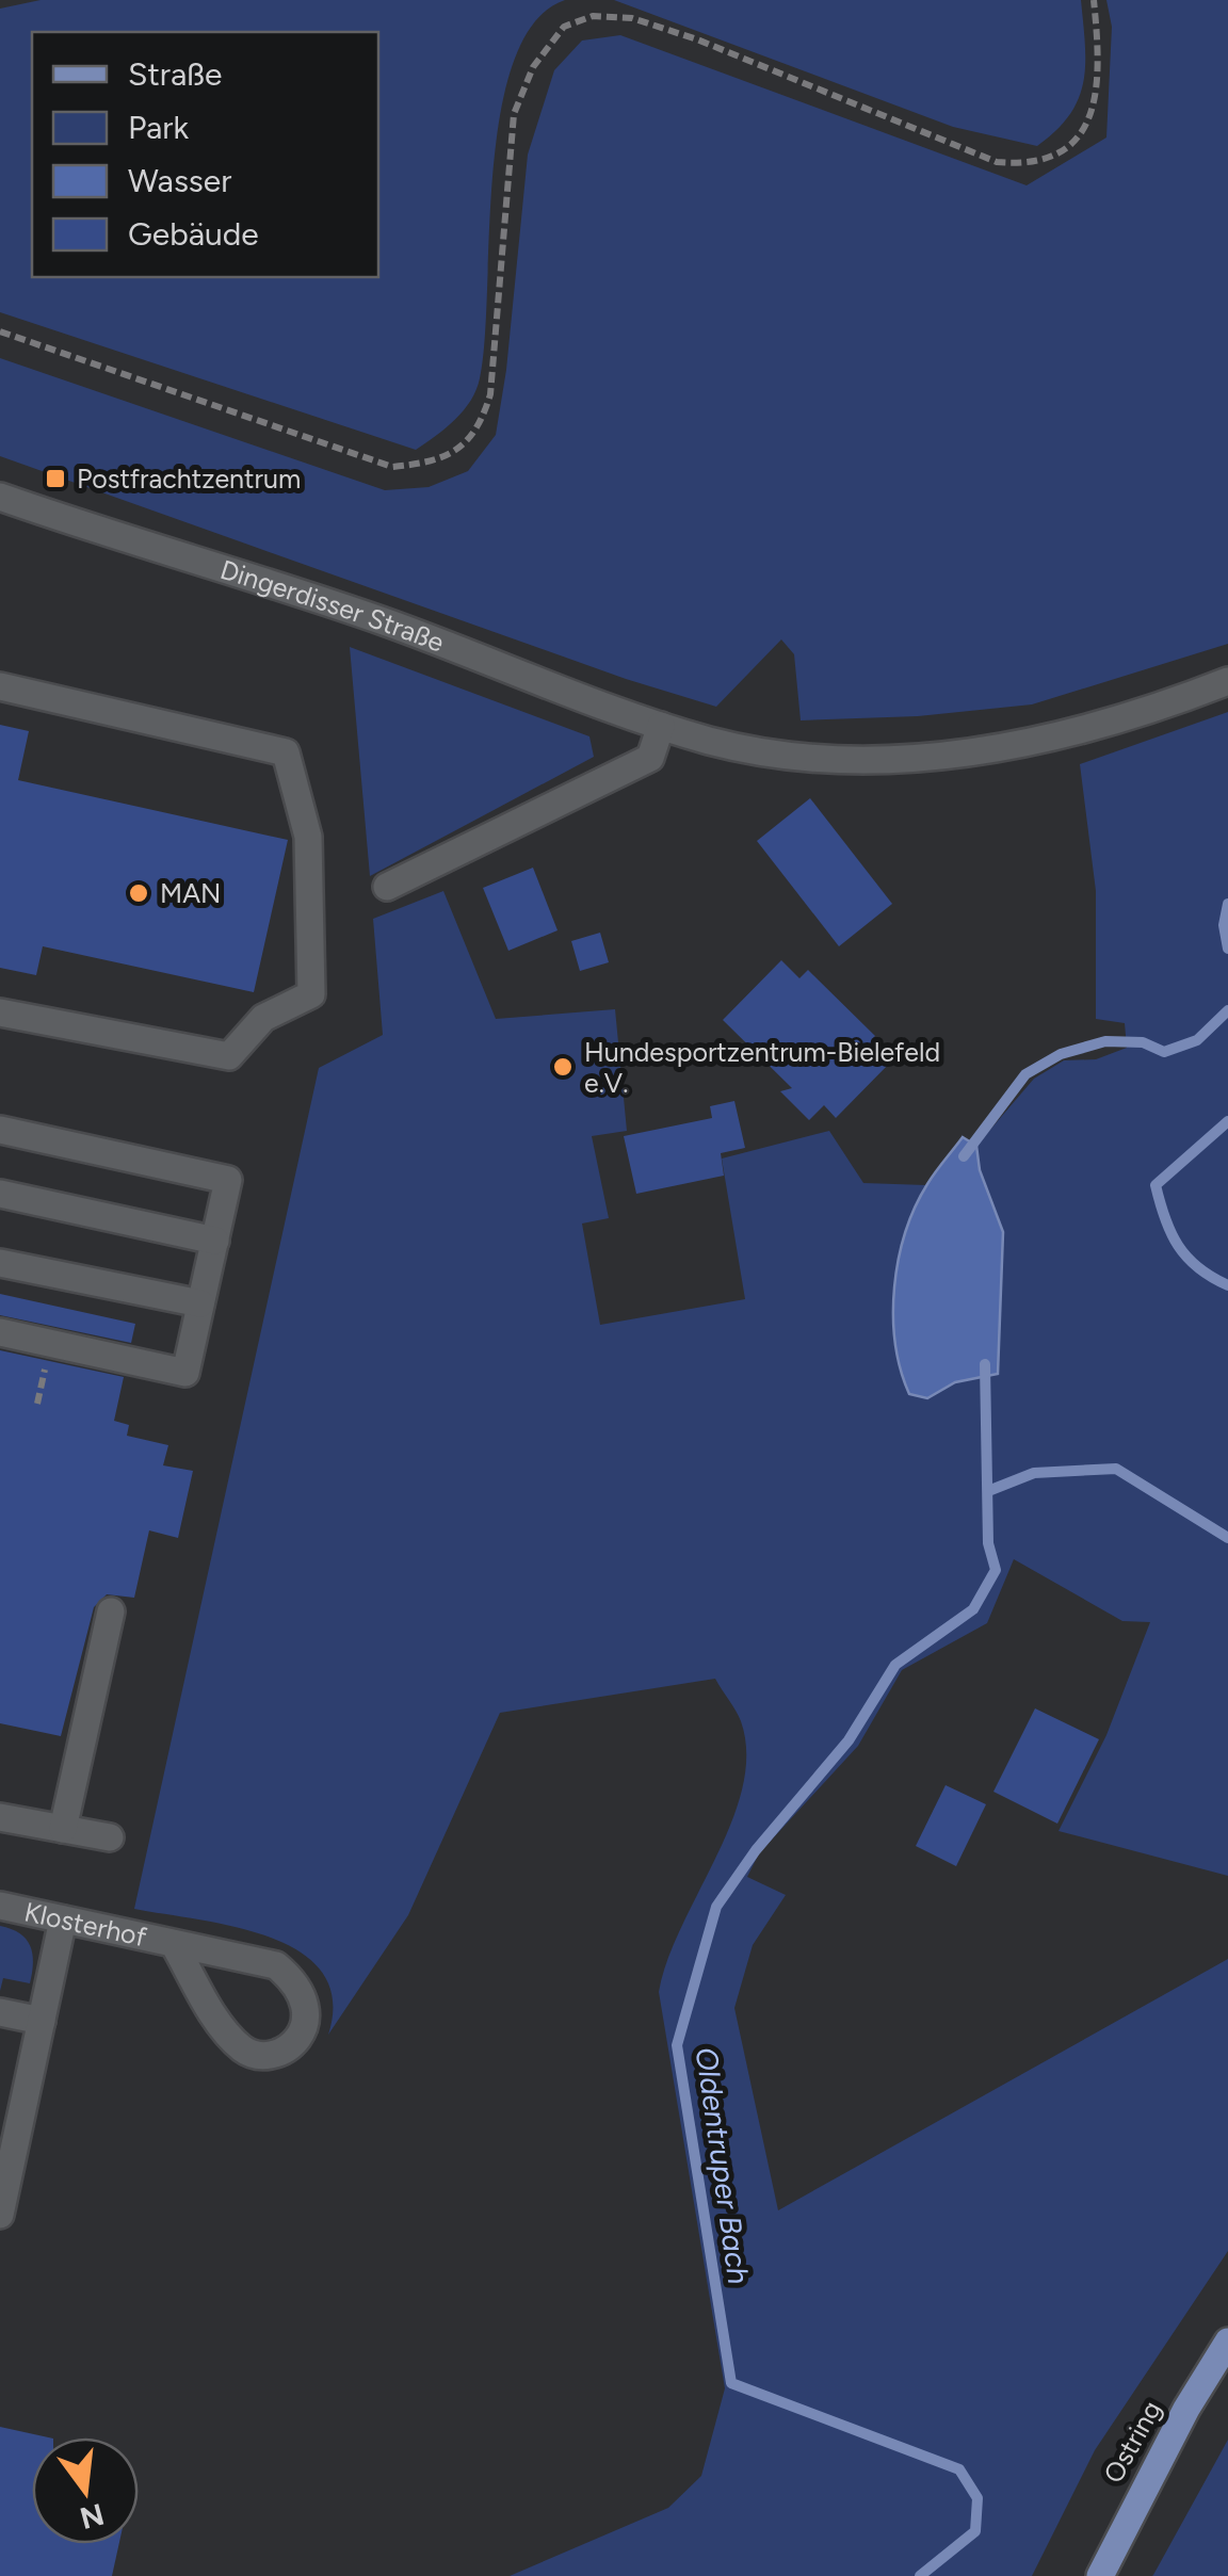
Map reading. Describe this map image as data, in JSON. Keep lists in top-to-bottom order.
{
  "streets": {
    "main road": ["Ostring"],
    "street": ["Dingerdisser Straße", "Klosterhof"]
  },
  "water": ["Oldentruper Bach"],
  "places": {
    "transit": ["Postfrachtzentrum"],
    "other": ["MAN", "Hundesportzentrum-Bielefeld e.V."]
  },
  "legend": [
    "Straße",
    "Park",
    "Wasser",
    "Gebäude"
  ],
  "north": "bottom"
}
